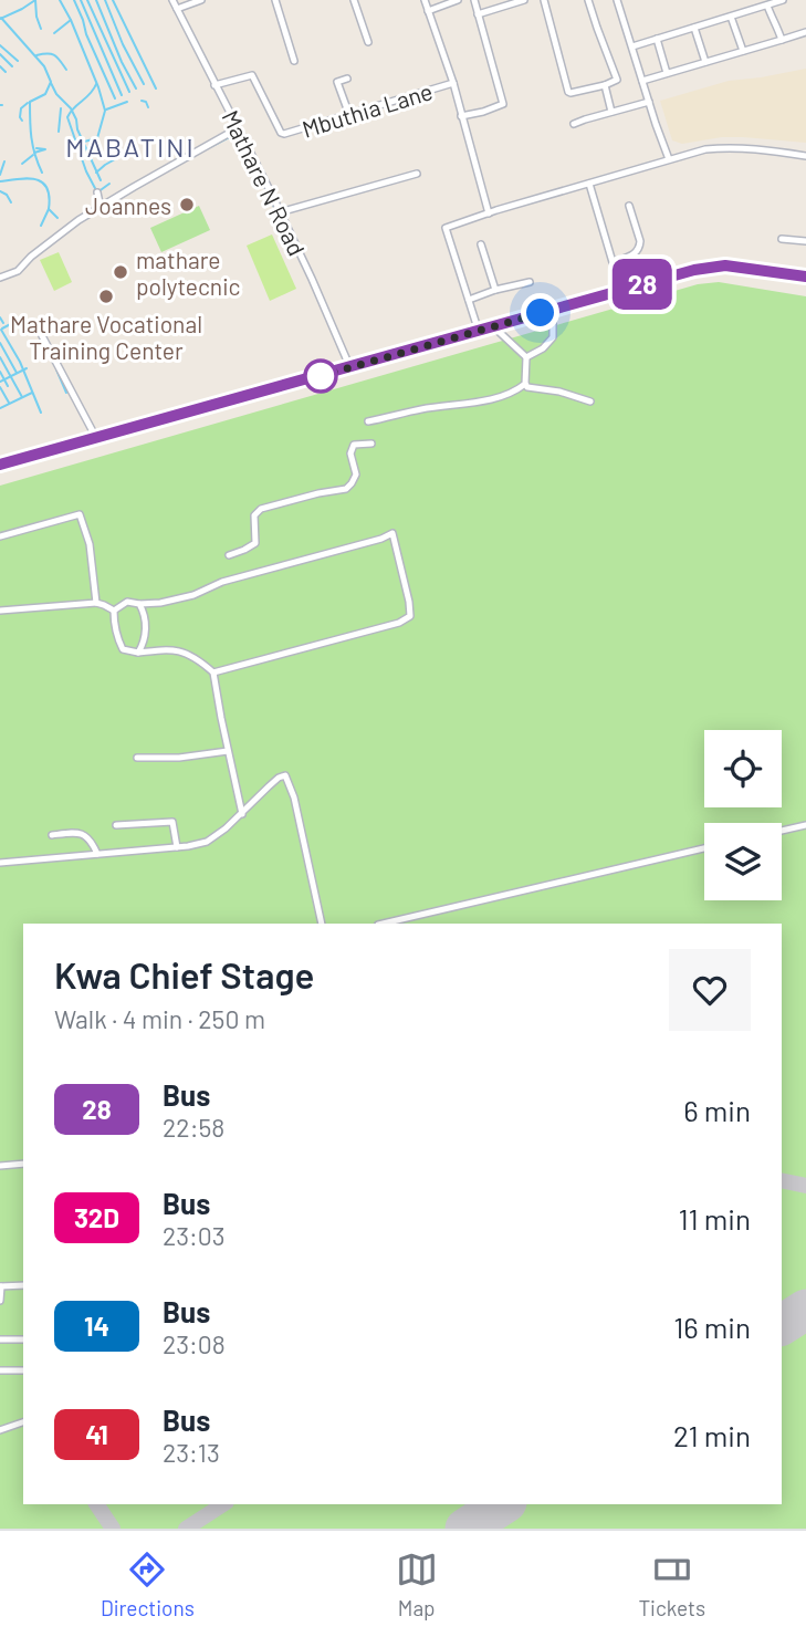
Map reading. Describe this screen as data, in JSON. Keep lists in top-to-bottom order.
{
  "streets": {
    "street": ["Mbuthia Lane", "Mathare N Road"]
  },
  "crossings": [
    ["Mbuthia Lane", "Mathare N Road"]
  ],
  "districts": ["MABATINI"],
  "places": ["Joannes", "mathare polytecnic", "Mathare Vocational Training Center"],
  "lines": ["bus line 28"],
  "page": {
    "on_map": "28",
    "heading": ["Kwa Chief Stage", "Walk · 4 min · 250 m"],
    "list": [
      {
        "mark": "28",
        "name": "Bus",
        "note": "22:58",
        "value": "6 min"
      },
      {
        "mark": "32D",
        "name": "Bus",
        "note": "23:03",
        "value": "11 min"
      },
      {
        "mark": "14",
        "name": "Bus",
        "note": "23:08",
        "value": "16 min"
      },
      {
        "mark": "41",
        "name": "Bus",
        "note": "23:13",
        "value": "21 min"
      }
    ],
    "tabs": ["Directions", "Map", "Tickets"]
  }
}
